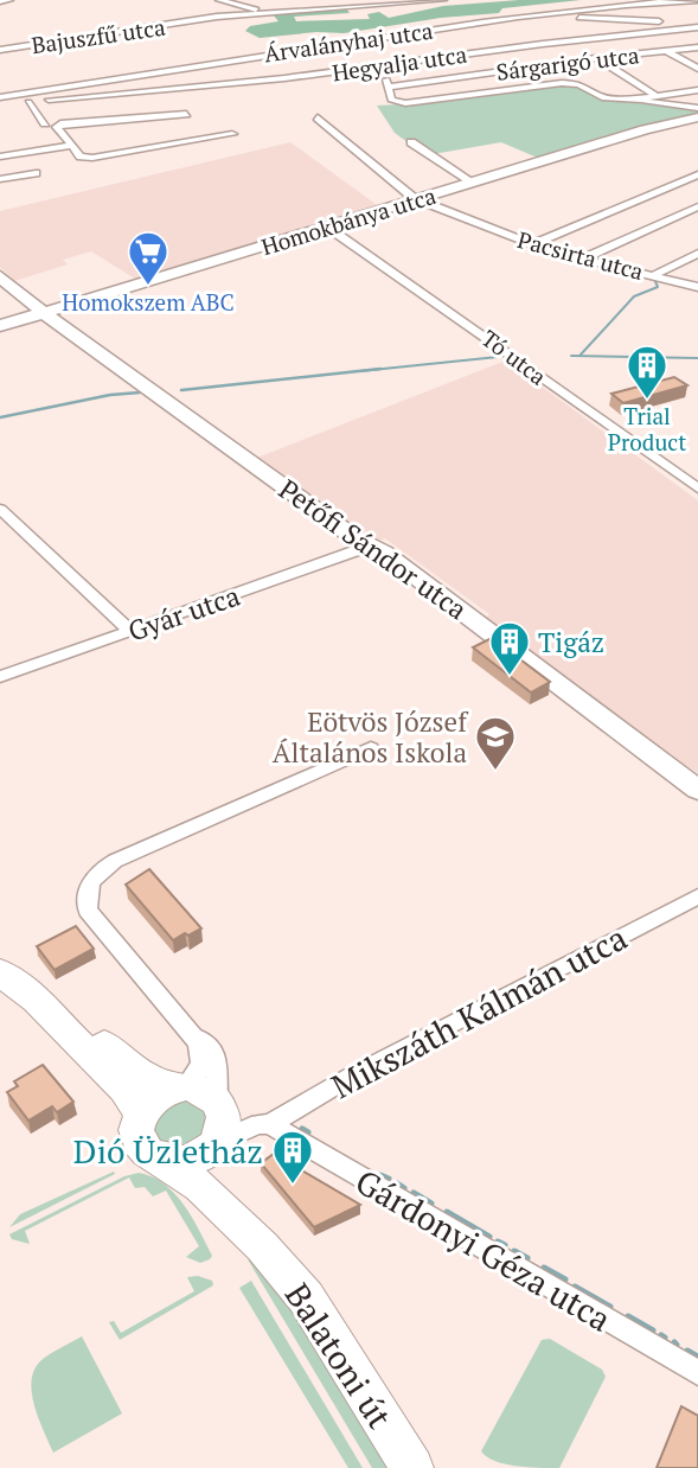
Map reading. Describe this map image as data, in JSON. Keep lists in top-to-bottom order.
{
  "streets": {
    "main road": ["Balatoni út"],
    "street": [
      "Bajuszfű utca",
      "Árvalányhaj utca",
      "Hegyalja utca",
      "Sárgarigó utca",
      "Homokbánya utca",
      "Pacsirta utca",
      "Tó utca",
      "Petőfi Sándor utca",
      "Gyár utca",
      "Mikszáth Kálmán utca",
      "Gárdonyi Géza utca"
    ]
  },
  "crossings": [
    ["Homokbánya utca", "Pacsirta utca"],
    ["Homokbánya utca", "Tó utca"],
    ["Homokbánya utca", "Petőfi Sándor utca"],
    ["Petőfi Sándor utca", "Gyár utca"],
    ["Mikszáth Kálmán utca", "Gárdonyi Géza utca"],
    ["Mikszáth Kálmán utca", "Balatoni út"]
  ],
  "places": {
    "supermarket": ["Homokszem ABC"],
    "building": ["Trial Product", "Tigáz", "Dió Üzletház"],
    "school or university": ["Eötvös József Általános Iskola"]
  }
}
